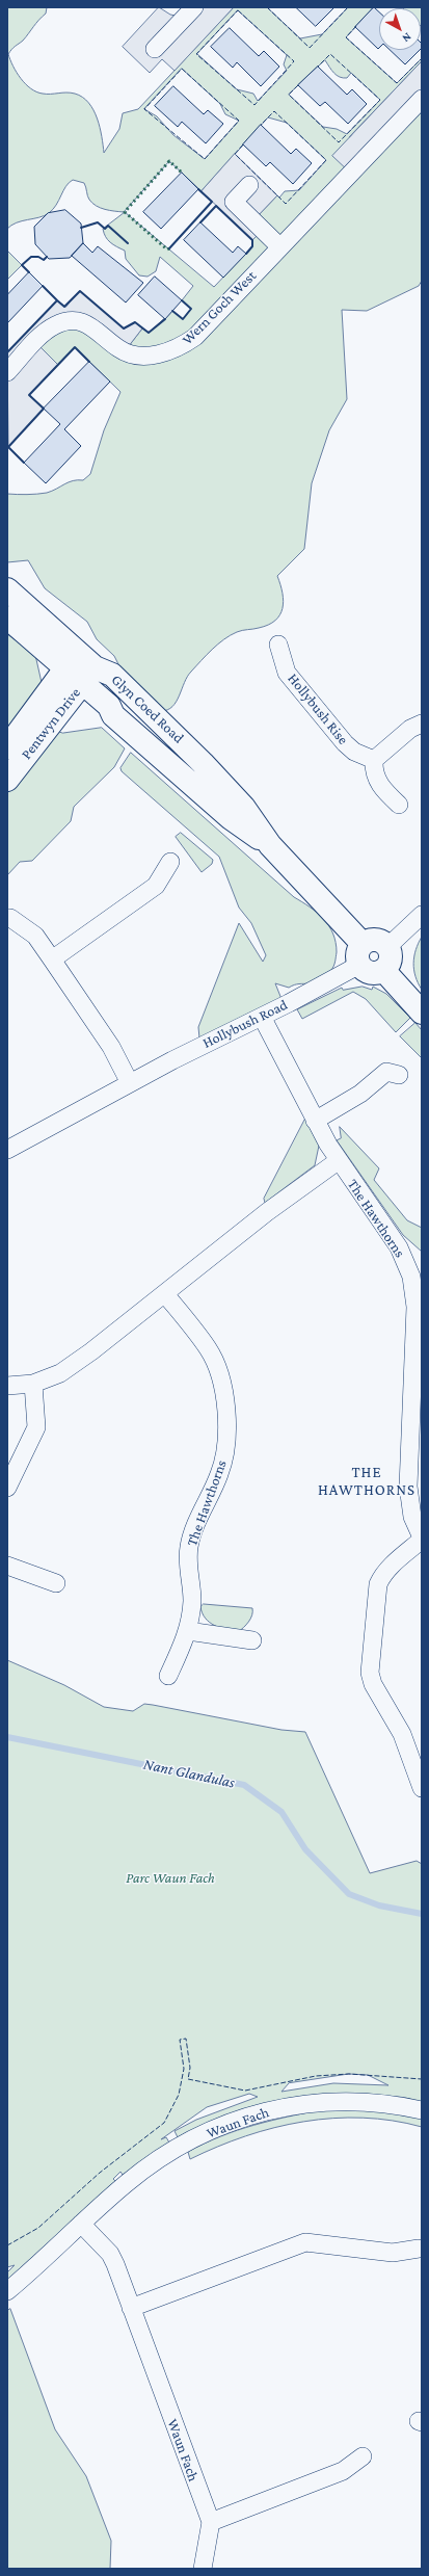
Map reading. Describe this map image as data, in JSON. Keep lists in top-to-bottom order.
{
  "streets": {
    "street": [
      "Wern Goch West",
      "Glyn Coed Road",
      "Hollybush Rise",
      "Pentwyn Drive",
      "Hollybush Road",
      "The Hawthorns",
      "Waun Fach"
    ]
  },
  "crossings": [
    ["Glyn Coed Road", "Pentwyn Drive"],
    ["Glyn Coed Road", "Hollybush Road"],
    ["Hollybush Road", "The Hawthorns"]
  ],
  "districts": ["THE HAWTHORNS"],
  "water": ["Nant Glandulas"],
  "parks": ["Parc Waun Fach"],
  "north": "bottom right"
}
